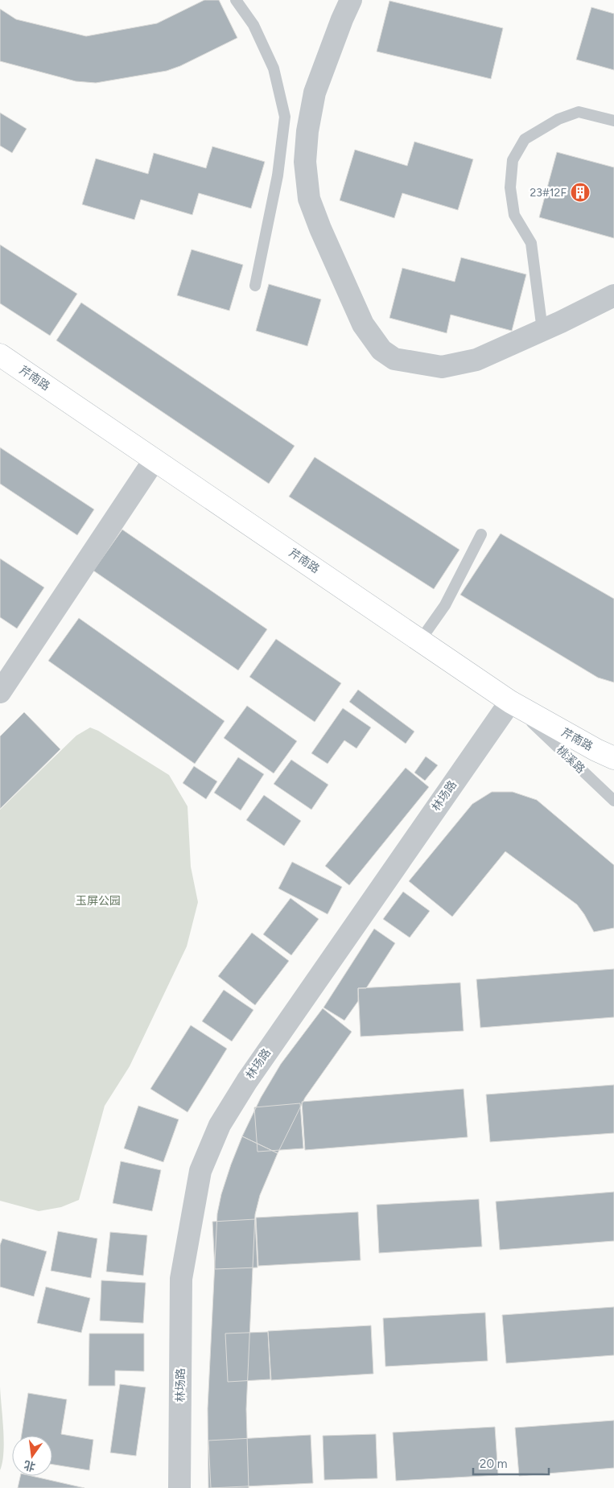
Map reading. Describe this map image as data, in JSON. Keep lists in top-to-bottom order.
{
  "streets": {
    "main road": ["芹南路"],
    "street": ["林场路"],
    "lane": ["桃溪路"]
  },
  "crossings": [
    ["芹南路", "桃溪路"],
    ["芹南路", "林场路"],
    ["桃溪路", "林场路"]
  ],
  "parks": ["玉屏公园"],
  "places": {
    "building": ["23#12F"]
  },
  "scale_bar": "20 m",
  "north": "bottom"
}
